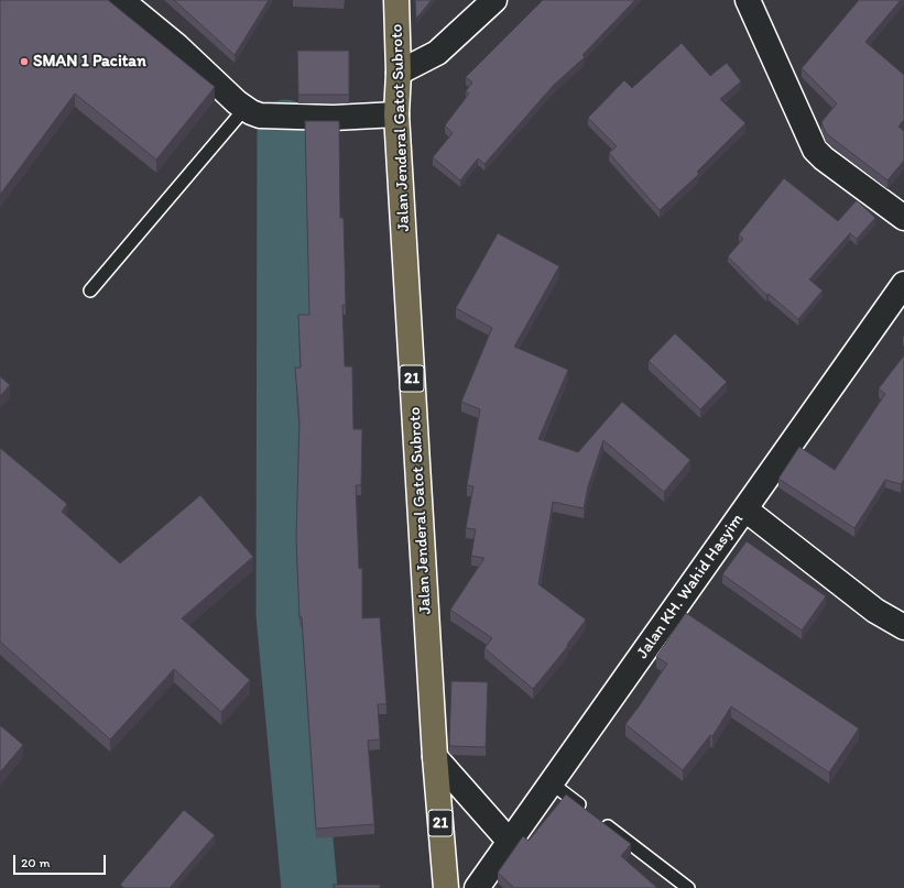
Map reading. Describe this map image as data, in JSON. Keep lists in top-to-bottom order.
{
  "streets": {
    "highway": ["Jalan Jenderal Gatot Subroto", "21"],
    "street": ["Jalan KH. Wahid Hasyim"]
  },
  "places": ["SMAN 1 Pacitan"],
  "scale_bar": "20 m"
}
